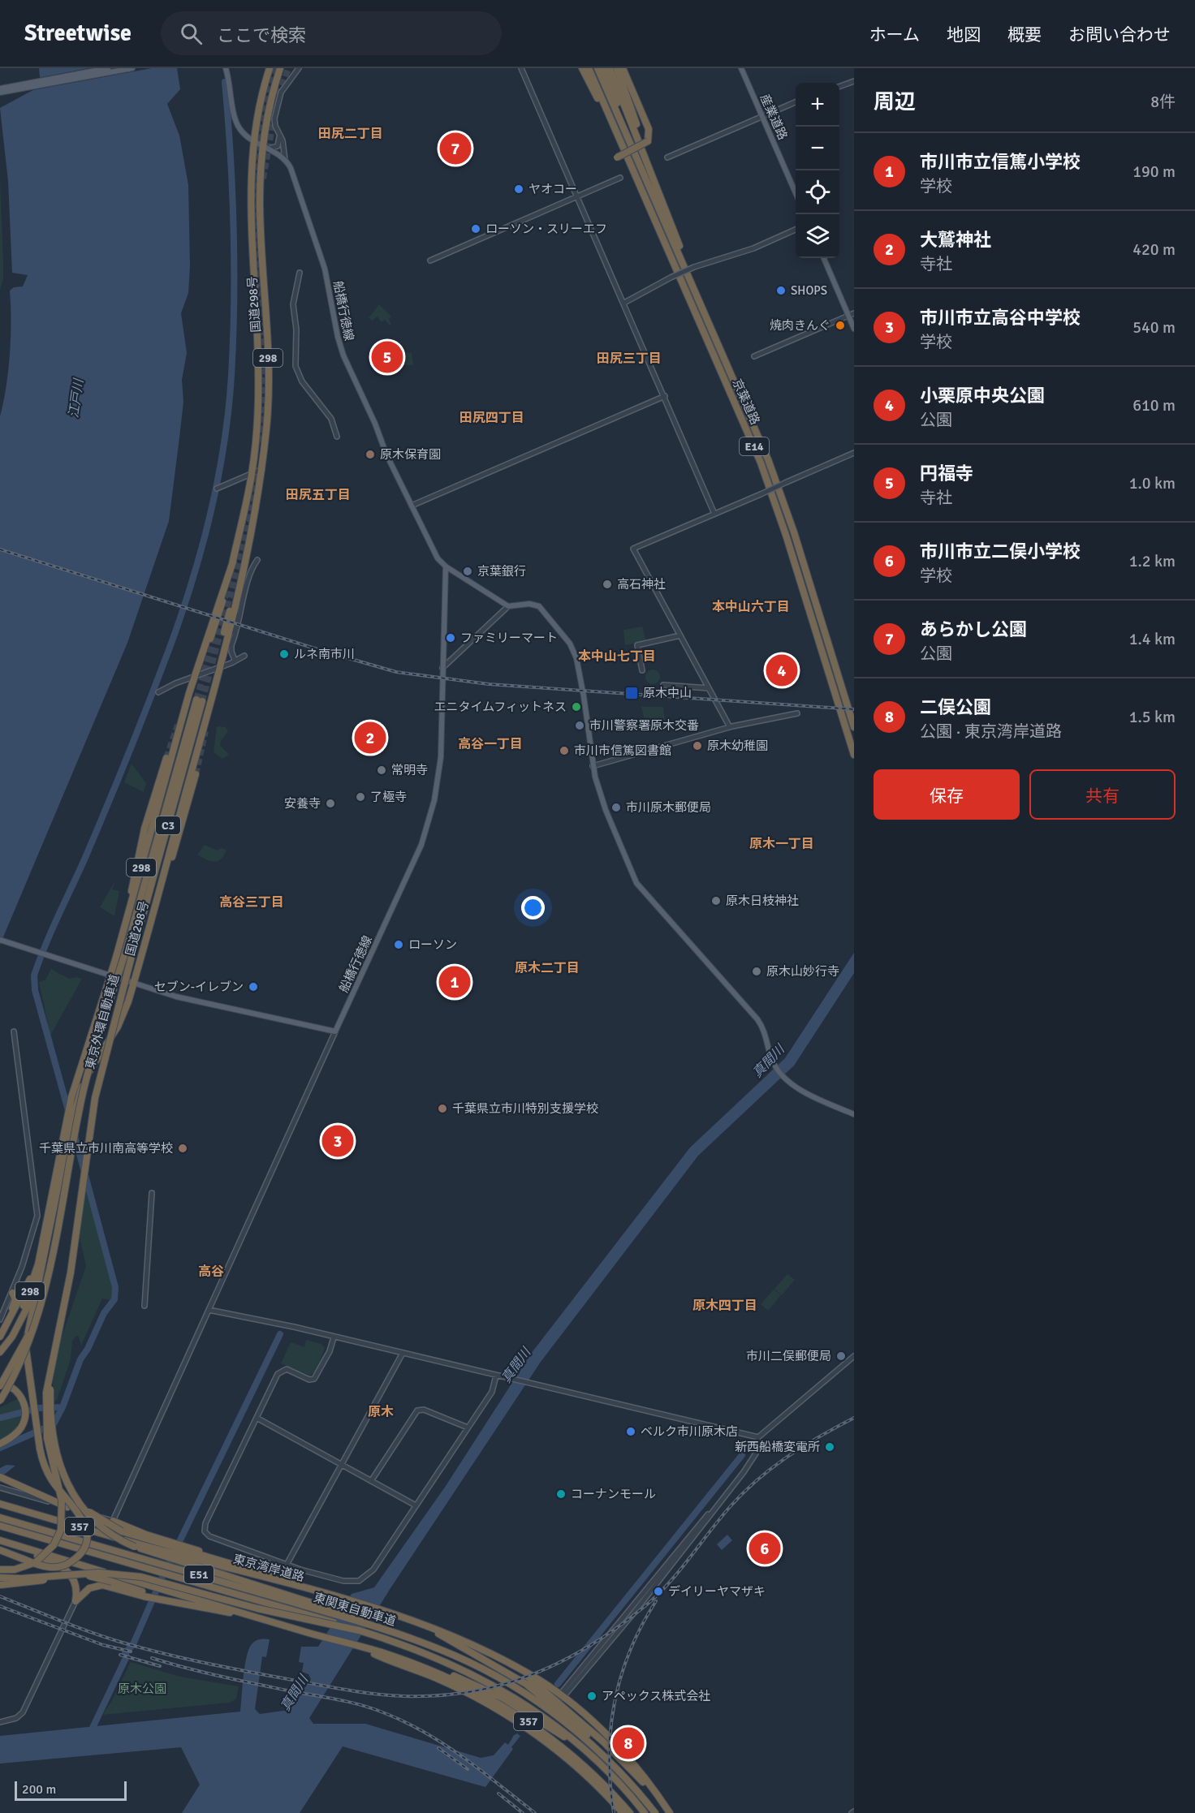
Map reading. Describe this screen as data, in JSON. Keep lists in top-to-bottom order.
{
  "streets": {
    "highway": [
      "国道298号",
      "298",
      "京葉道路",
      "E14",
      "C3",
      "東京外環自動車道",
      "357",
      "東京湾岸道路",
      "E51",
      "東関東自動車道"
    ],
    "main road": ["産業道路", "船橋行徳線"]
  },
  "districts": [
    "田尻二丁目",
    "田尻三丁目",
    "田尻四丁目",
    "田尻五丁目",
    "本中山六丁目",
    "本中山七丁目",
    "高谷一丁目",
    "原木一丁目",
    "高谷三丁目",
    "原木二丁目",
    "高谷",
    "原木四丁目",
    "原木"
  ],
  "water": ["江戸川", "真間川"],
  "parks": ["原木公園"],
  "places": {
    "other": [
      "ヤオコー",
      "ローソン・スリーエフ",
      "SHOPS",
      "焼肉きんぐ",
      "原木保育園",
      "京葉銀行",
      "高石神社",
      "ファミリーマート",
      "ルネ南市川",
      "エニタイムフィットネス",
      "市川警察署原木交番",
      "原木幼稚園",
      "市川市信篤図書館",
      "常明寺",
      "了極寺",
      "安養寺",
      "市川原木郵便局",
      "原木日枝神社",
      "ローソン",
      "原木山妙行寺",
      "セブン-イレブン",
      "千葉県立市川特別支援学校",
      "千葉県立市川南高等学校",
      "市川二俣郵便局",
      "ベルク市川原木店",
      "新西船橋変電所",
      "コーナンモール",
      "デイリーヤマザキ",
      "アペックス株式会社"
    ],
    "transit": ["原木中山"]
  },
  "scale_bar": "200 m",
  "page": {
    "header": "Streetwise",
    "search": "ここで検索",
    "nav": [
      "ホーム",
      "地図",
      "概要",
      "お問い合わせ"
    ],
    "heading": ["周辺", "8件"],
    "map_buttons": ["+", "−"],
    "pins": [
      "7",
      "5",
      "4",
      "2",
      "1",
      "3",
      "6",
      "8"
    ],
    "list": [
      {
        "mark": "1",
        "name": "市川市立信篤小学校",
        "note": "学校",
        "value": "190 m"
      },
      {
        "mark": "2",
        "name": "大鷲神社",
        "note": "寺社",
        "value": "420 m"
      },
      {
        "mark": "3",
        "name": "市川市立高谷中学校",
        "note": "学校",
        "value": "540 m"
      },
      {
        "mark": "4",
        "name": "小栗原中央公園",
        "note": "公園",
        "value": "610 m"
      },
      {
        "mark": "5",
        "name": "円福寺",
        "note": "寺社",
        "value": "1.0 km"
      },
      {
        "mark": "6",
        "name": "市川市立二俣小学校",
        "note": "学校",
        "value": "1.2 km"
      },
      {
        "mark": "7",
        "name": "あらかし公園",
        "note": "公園",
        "value": "1.4 km"
      },
      {
        "mark": "8",
        "name": "二俣公園",
        "note": "公園 · 東京湾岸道路",
        "value": "1.5 km"
      }
    ],
    "buttons": ["保存", "共有"],
    "scale": "200 m"
  }
}
